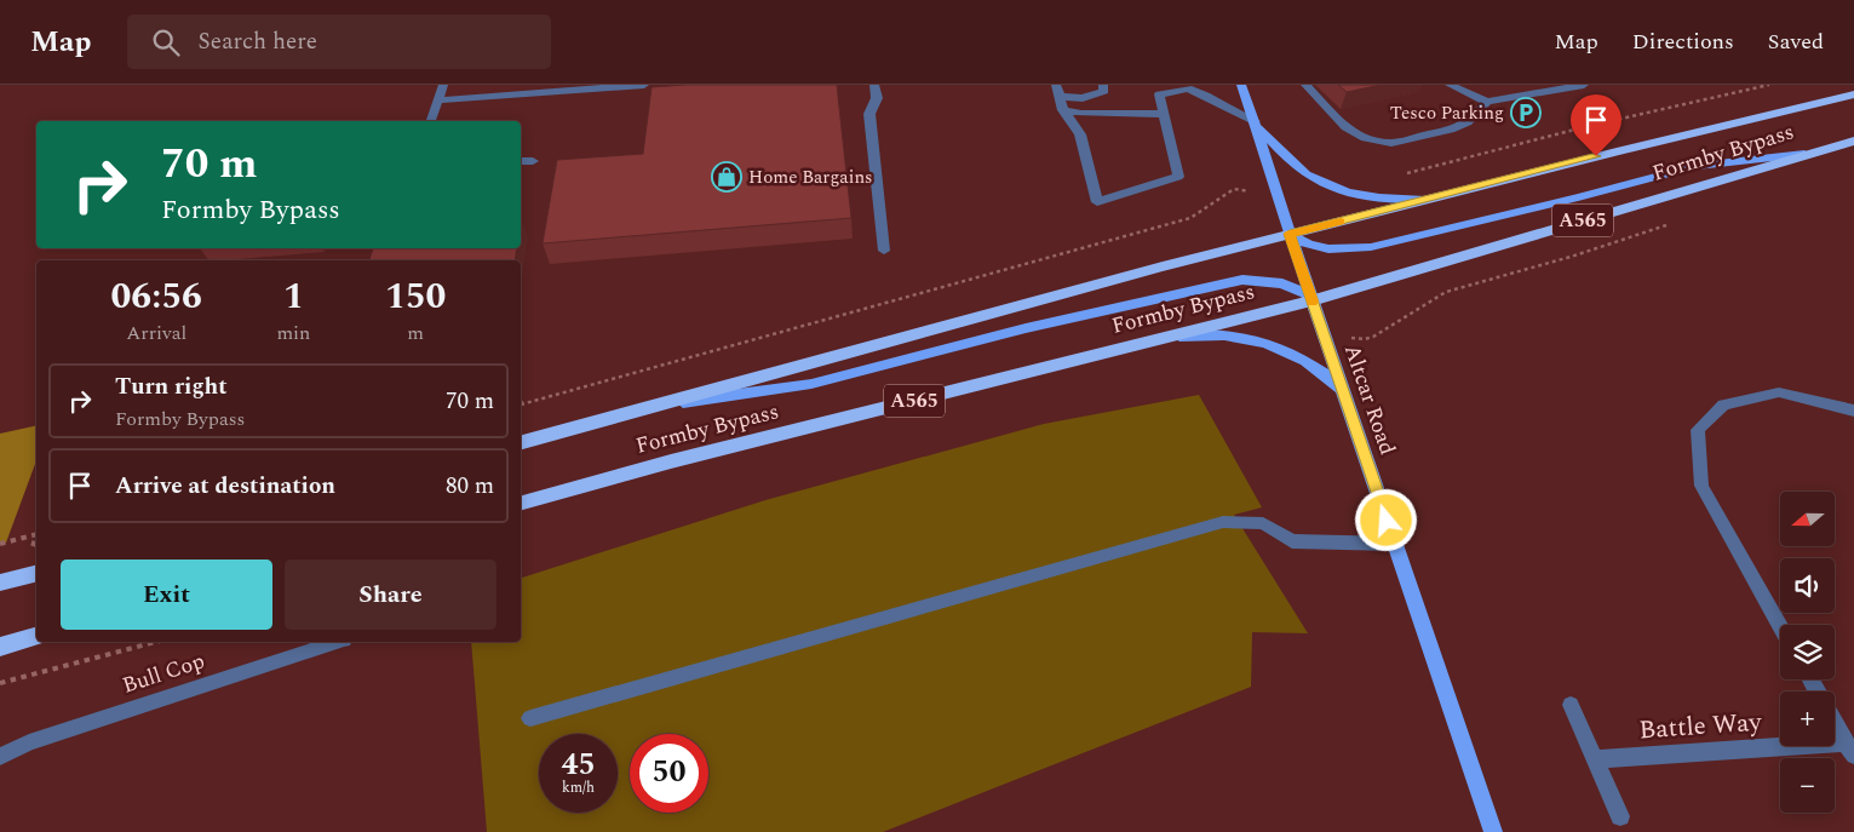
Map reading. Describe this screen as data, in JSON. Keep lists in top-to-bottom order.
{
  "streets": {
    "highway": ["Formby Bypass", "A565"],
    "main road": ["Altcar Road"],
    "street": ["Bull Cop", "Battle Way"]
  },
  "crossings": [
    ["Formby Bypass", "Altcar Road"]
  ],
  "places": {
    "parking": ["Tesco Parking"],
    "shop": ["Home Bargains"]
  },
  "north": "left",
  "page": {
    "header": "Map",
    "search": "Search here",
    "nav": ["Map", "Directions", "Saved"],
    "turn": ["70 m", "Formby Bypass"],
    "eta": [
      "06:56",
      "Arrival",
      "1",
      "min",
      "150",
      "m"
    ],
    "list": [
      {
        "name": "Turn right",
        "note": "Formby Bypass",
        "value": "70 m"
      },
      {
        "name": "Arrive at destination",
        "value": "80 m"
      }
    ],
    "map_buttons": ["+", "−"],
    "buttons": ["Exit", "Share"],
    "speed": "45 km/h",
    "limit": "50"
  }
}
